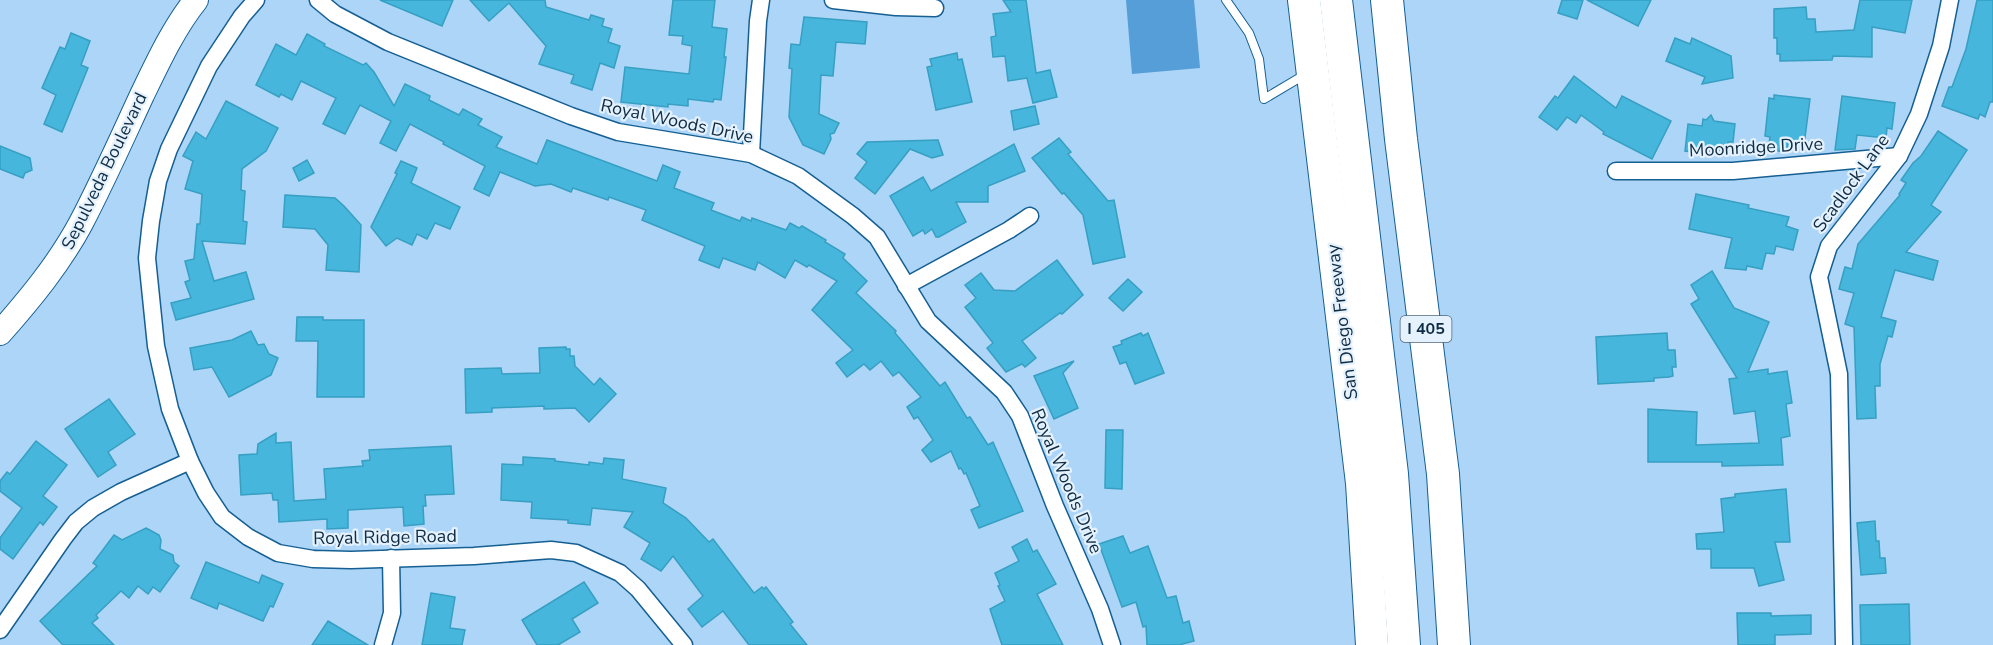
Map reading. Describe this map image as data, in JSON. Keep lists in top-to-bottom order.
{
  "streets": {
    "highway": ["San Diego Freeway", "I 405"],
    "main road": ["Sepulveda Boulevard"],
    "street": [
      "Royal Woods Drive",
      "Moonridge Drive",
      "Scadlock Lane",
      "Royal Ridge Road"
    ]
  },
  "crossings": [
    ["Moonridge Drive", "Scadlock Lane"]
  ]
}
